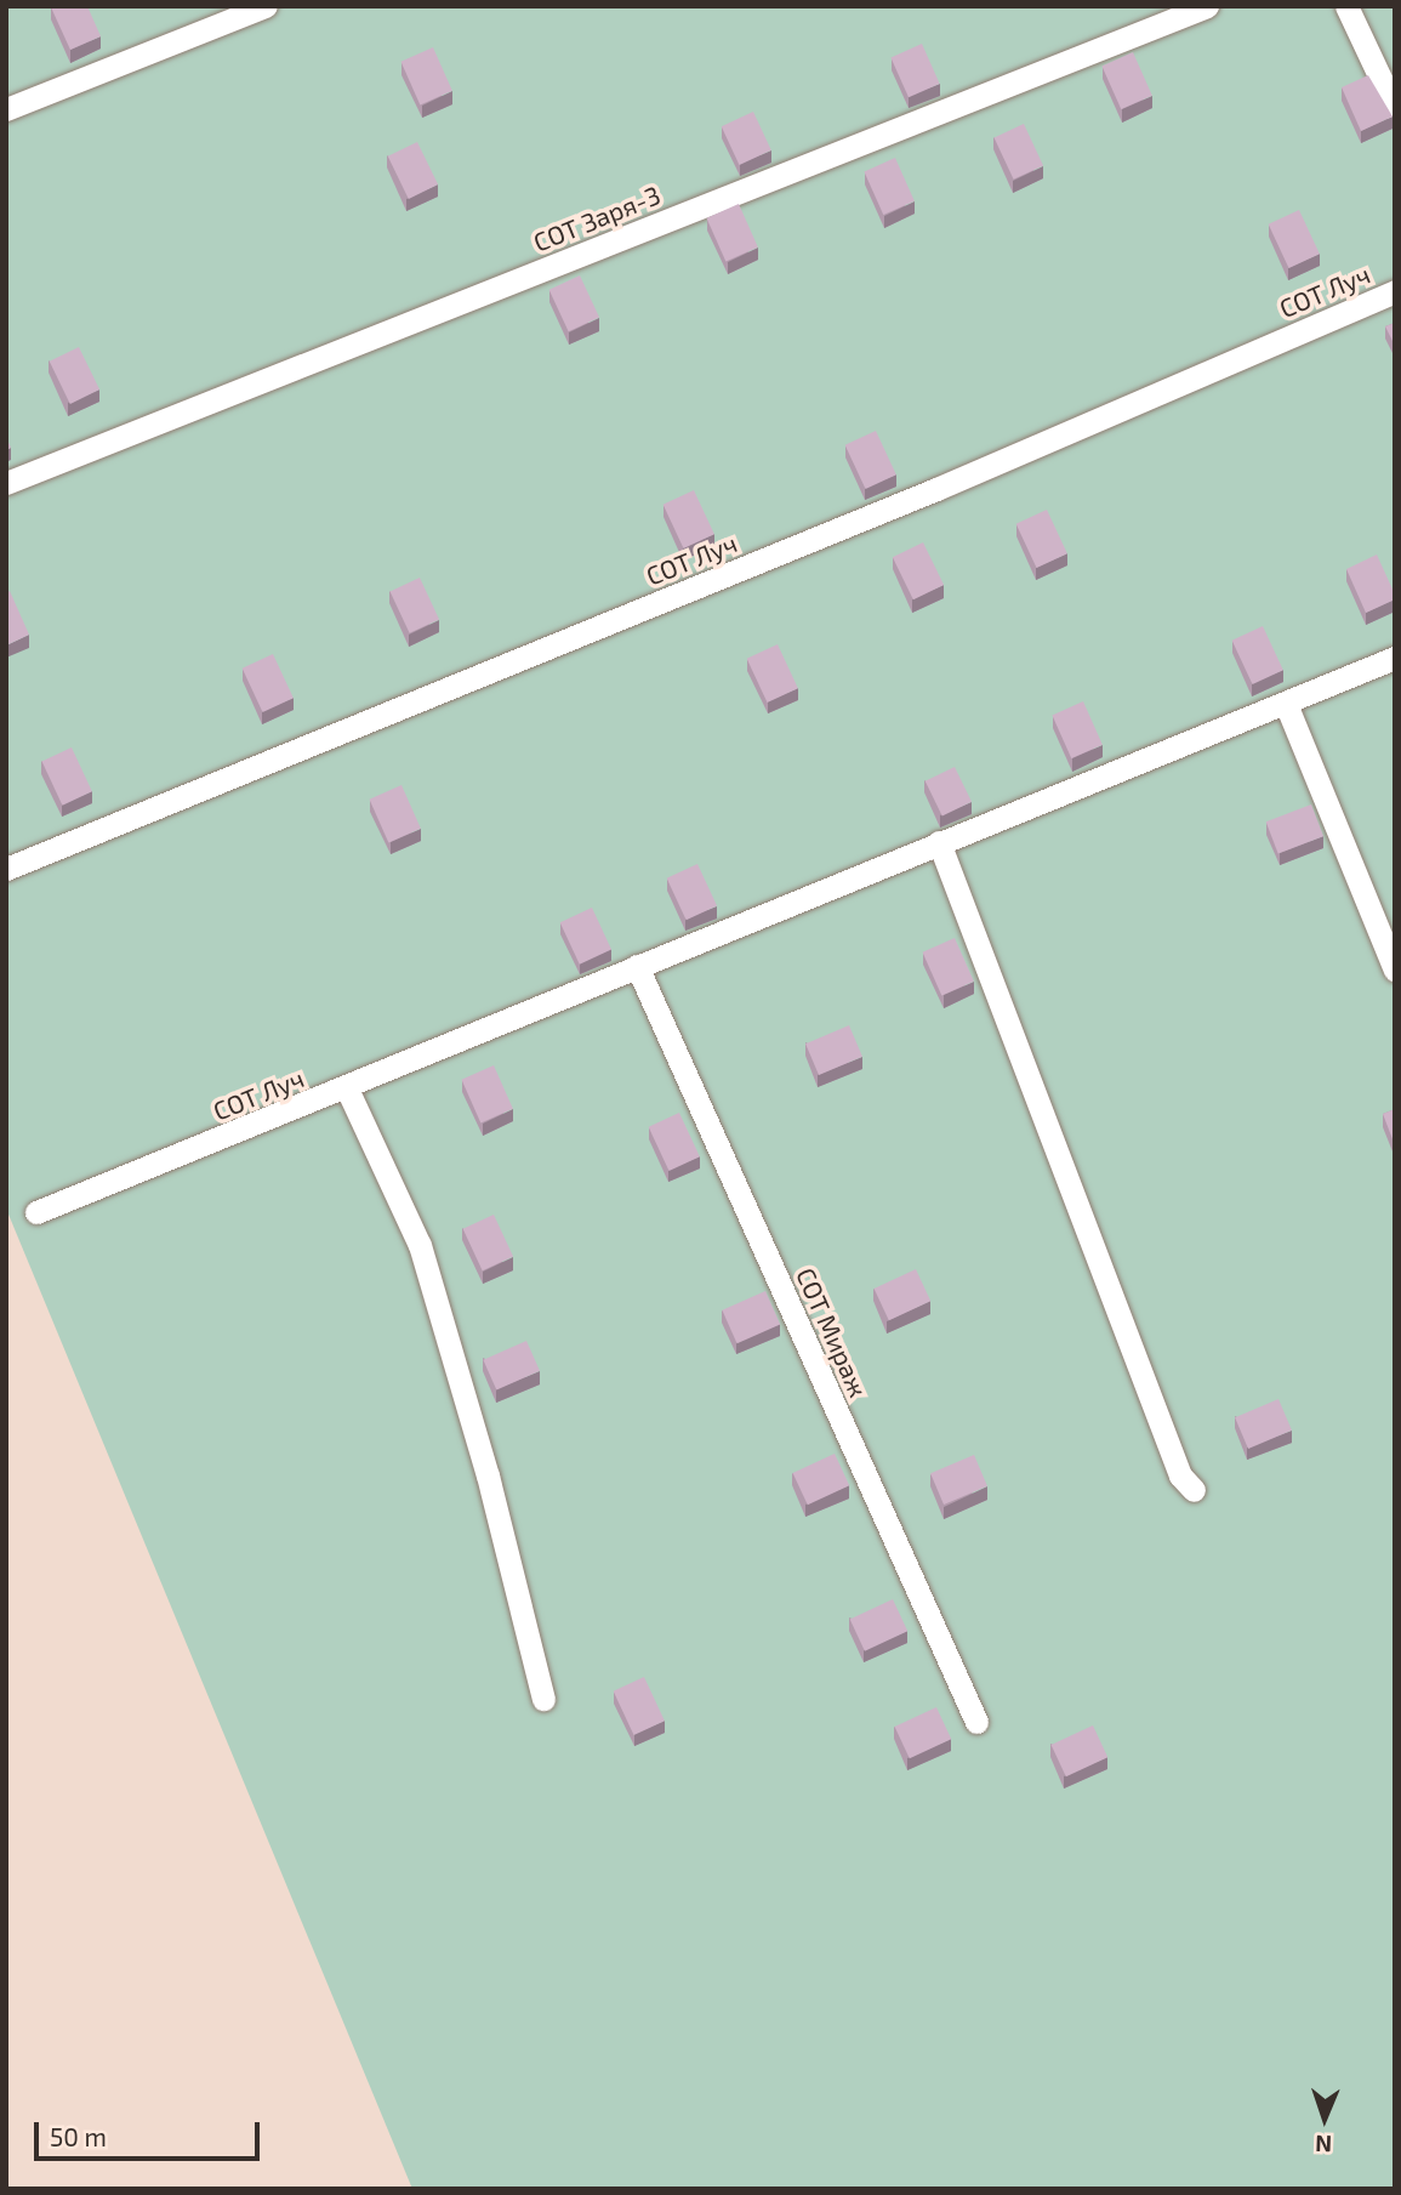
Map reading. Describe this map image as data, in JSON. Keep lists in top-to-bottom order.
{
  "streets": {
    "street": ["СОТ Заря-3", "СОТ Луч", "СОТ Мираж"]
  },
  "crossings": [
    ["СОТ Луч", "СОТ Мираж"]
  ],
  "scale_bar": "50 m",
  "north": "bottom"
}
